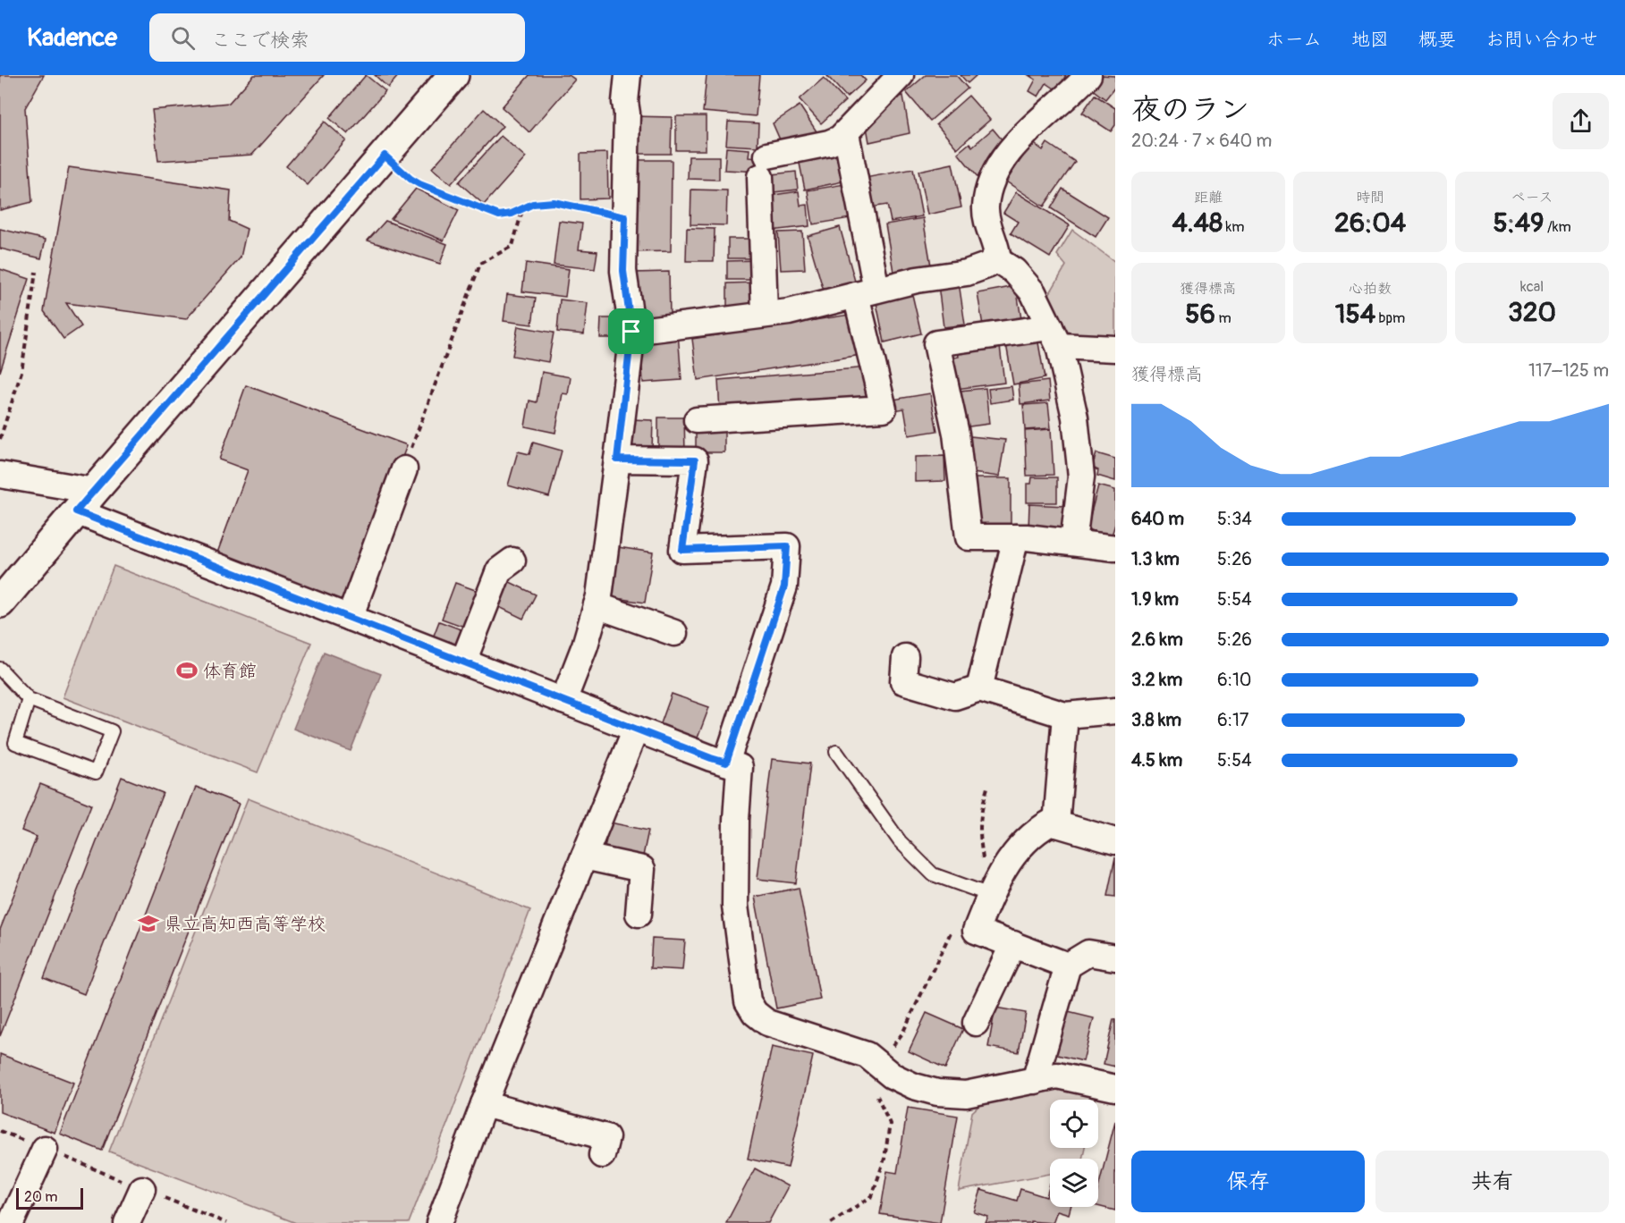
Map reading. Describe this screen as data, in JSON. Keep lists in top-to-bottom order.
{
  "places": {
    "sports": ["体育館"],
    "school or university": ["県立高知西高等学校"]
  },
  "scale_bar": "20 m",
  "page": {
    "header": "Kadence",
    "search": "ここで検索",
    "nav": [
      "ホーム",
      "地図",
      "概要",
      "お問い合わせ"
    ],
    "heading": ["夜のラン", "20:24 · 7 × 640 m"],
    "stats": [
      ["距離", "4.48 km"],
      ["時間", "26:04"],
      ["ペース", "5:49 /km"],
      ["獲得標高", "56 m"],
      ["心拍数", "154 bpm"],
      ["kcal", "320"]
    ],
    "chart": ["獲得標高", "117–125 m"],
    "list": [
      {
        "name": "640 m",
        "note": "5:34"
      },
      {
        "name": "1.3 km",
        "note": "5:26"
      },
      {
        "name": "1.9 km",
        "note": "5:54"
      },
      {
        "name": "2.6 km",
        "note": "5:26"
      },
      {
        "name": "3.2 km",
        "note": "6:10"
      },
      {
        "name": "3.8 km",
        "note": "6:17"
      },
      {
        "name": "4.5 km",
        "note": "5:54"
      }
    ],
    "buttons": ["保存", "共有"],
    "scale": "20 m"
  }
}
